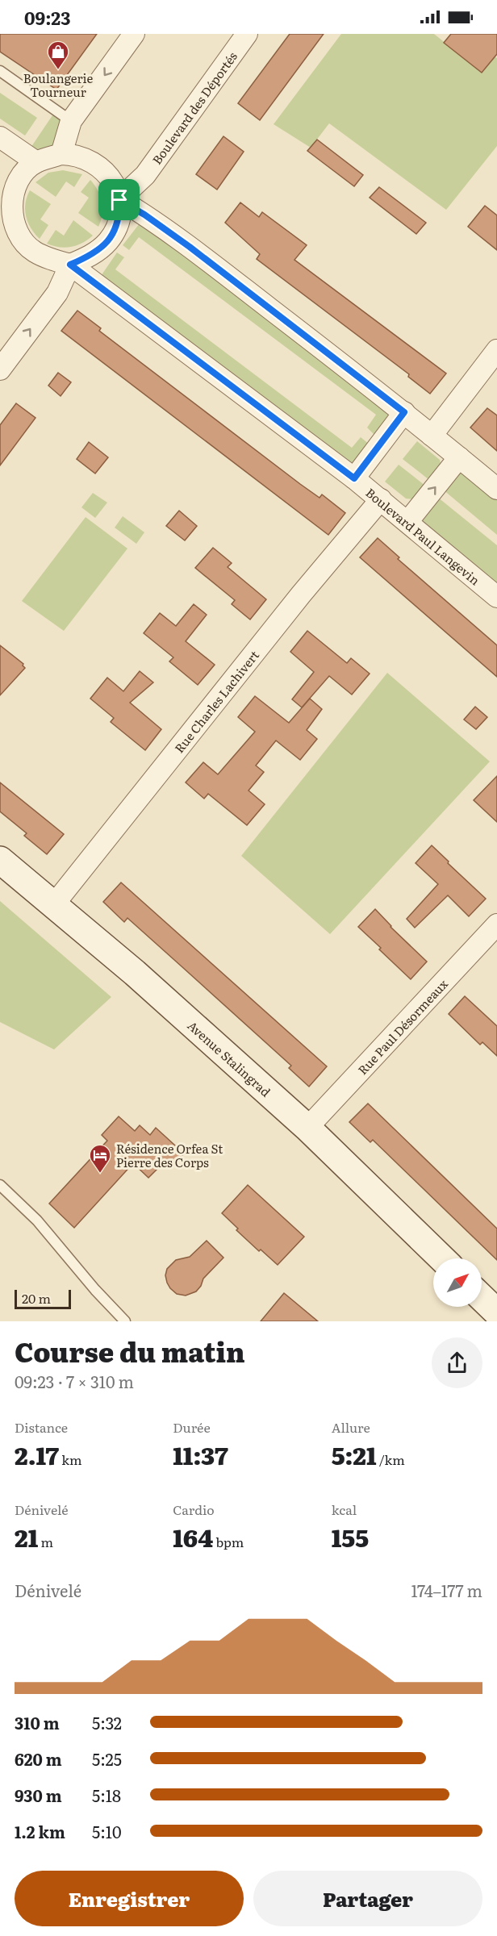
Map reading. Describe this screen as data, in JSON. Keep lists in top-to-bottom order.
{
  "streets": {
    "street": [
      "Boulevard des Déportés",
      "Boulevard Paul Langevin",
      "Rue Charles Lachivert",
      "Rue Paul Désormeaux",
      "Avenue Stalingrad"
    ]
  },
  "crossings": [
    ["Boulevard des Déportés", "Boulevard Paul Langevin"],
    ["Boulevard Paul Langevin", "Rue Charles Lachivert"],
    ["Rue Charles Lachivert", "Avenue Stalingrad"],
    ["Rue Paul Désormeaux", "Avenue Stalingrad"]
  ],
  "places": {
    "shop": ["Boulangerie Tourneur"],
    "hotel": ["Résidence Orfea St Pierre des Corps"]
  },
  "scale_bar": "20 m",
  "north": "top right",
  "page": {
    "status": "09:23",
    "scale": "20 m",
    "heading": ["Course du matin", "09:23 · 7 × 310 m"],
    "stats": [
      ["Distance", "2.17 km"],
      ["Durée", "11:37"],
      ["Allure", "5:21 /km"],
      ["Dénivelé", "21 m"],
      ["Cardio", "164 bpm"],
      ["kcal", "155"]
    ],
    "chart": ["Dénivelé", "174–177 m"],
    "list": [
      {
        "name": "310 m",
        "note": "5:32"
      },
      {
        "name": "620 m",
        "note": "5:25"
      },
      {
        "name": "930 m",
        "note": "5:18"
      },
      {
        "name": "1.2 km",
        "note": "5:10"
      }
    ],
    "buttons": ["Enregistrer", "Partager"]
  }
}
